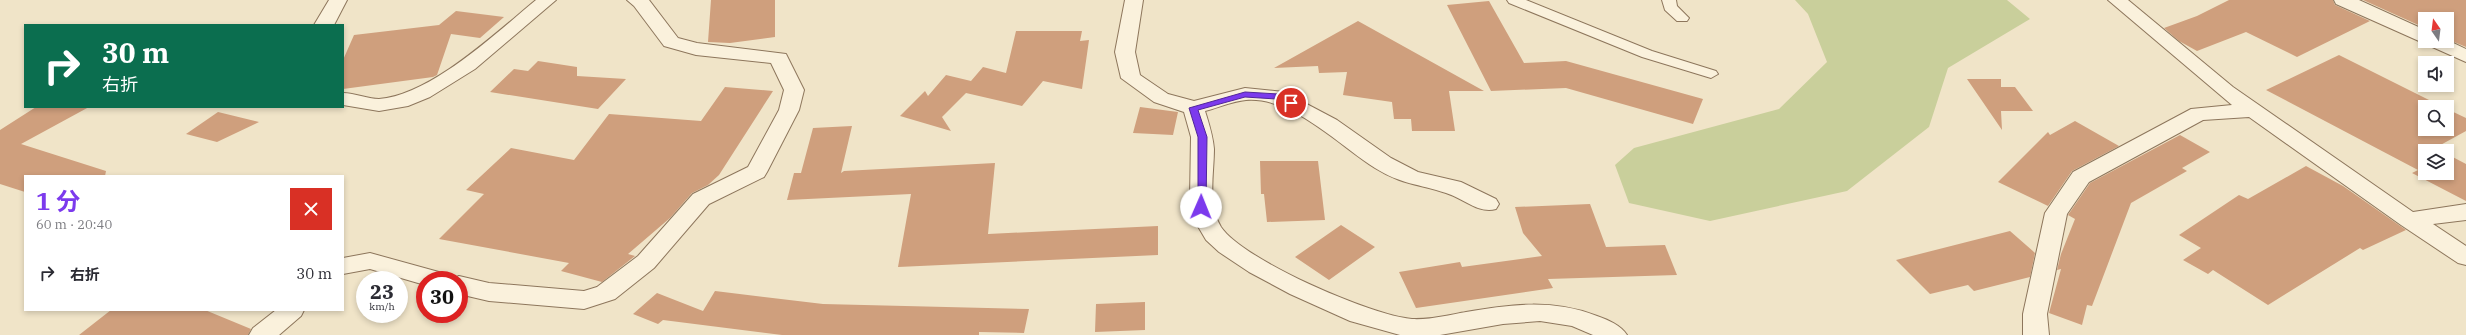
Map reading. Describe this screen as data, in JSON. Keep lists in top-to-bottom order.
{
  "north": "top",
  "page": {
    "turn": ["30 m", "右折"],
    "heading": ["1 分", "60 m · 20:40"],
    "list": [
      {
        "name": "右折",
        "value": "30 m"
      }
    ],
    "speed": "23 km/h",
    "limit": "30"
  }
}
